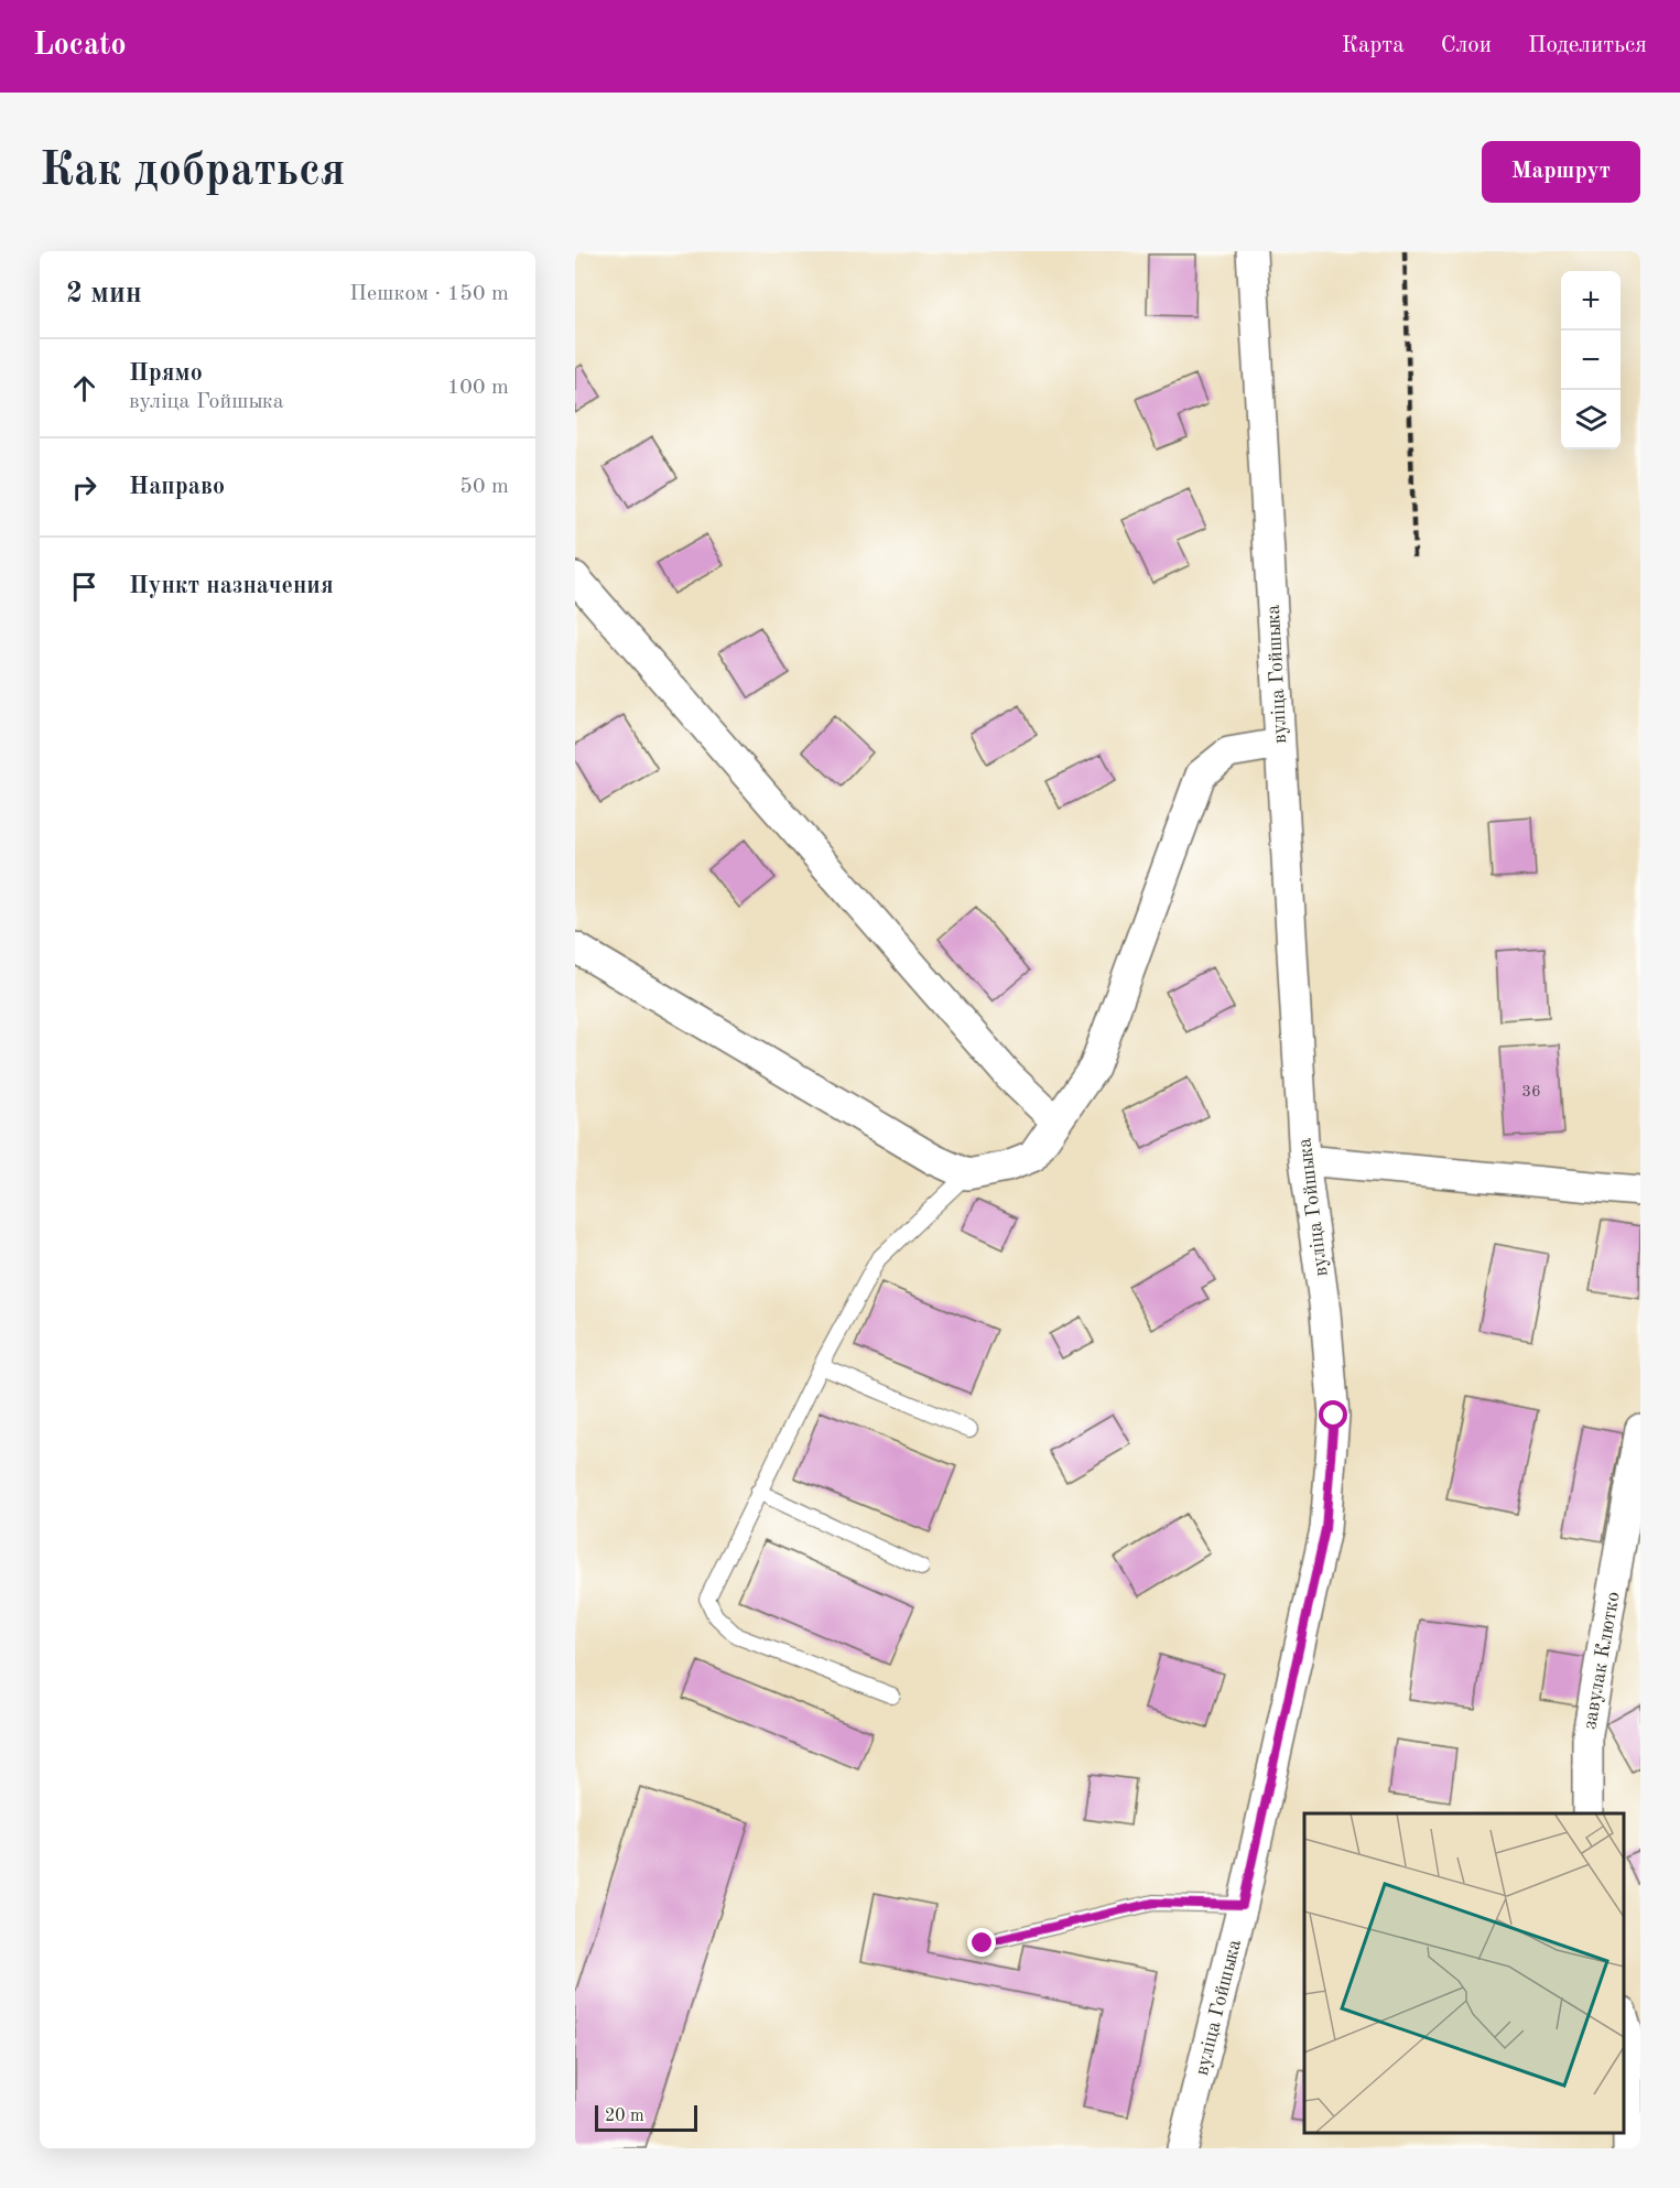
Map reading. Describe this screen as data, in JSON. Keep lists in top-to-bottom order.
{
  "streets": {
    "street": ["вуліца Гойшыка", "завулак Клютко"]
  },
  "house_numbers": ["36"],
  "scale_bar": "20 m",
  "page": {
    "header": "Locato",
    "nav": ["Карта", "Слои", "Поделиться"],
    "buttons": "Маршрут",
    "title": "Как добраться",
    "heading": ["2 мин", "Пешком · 150 m"],
    "map_buttons": ["+", "−"],
    "list": [
      ["Прямо", "вуліца Гойшыка", "100 m"],
      ["Направо", "50 m"],
      "Пункт назначения"
    ],
    "scale": "20 m"
  }
}
